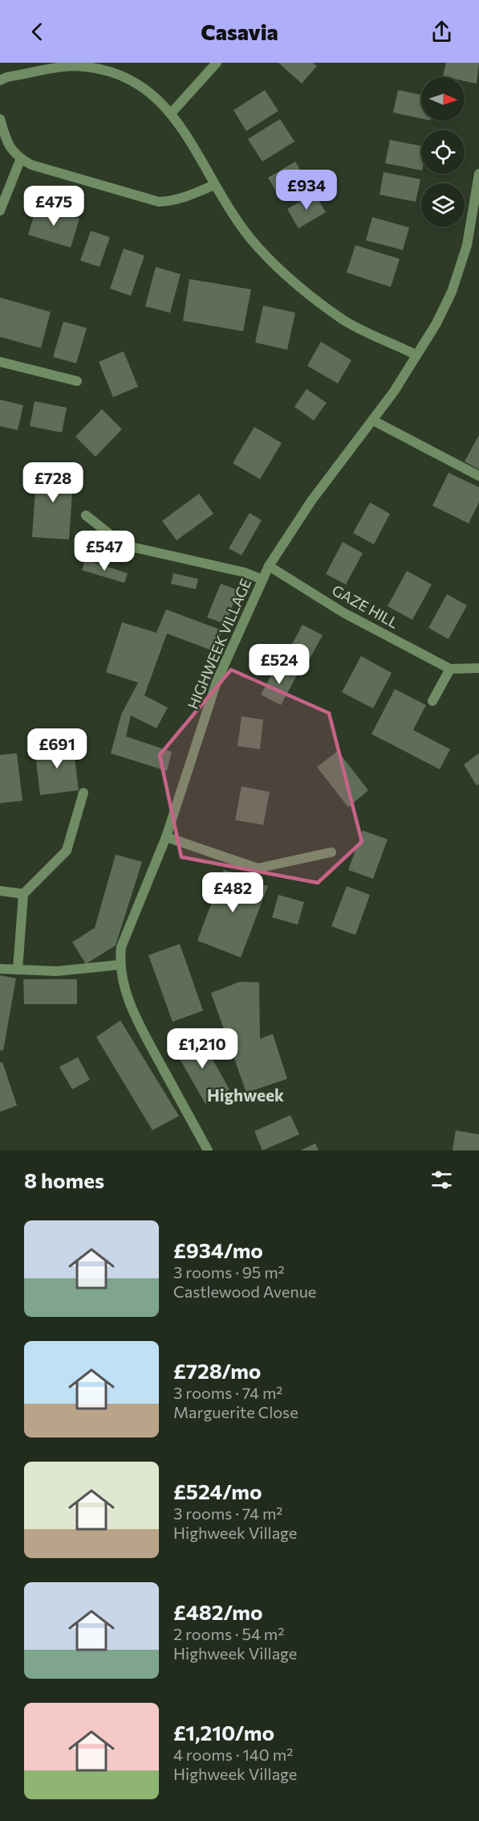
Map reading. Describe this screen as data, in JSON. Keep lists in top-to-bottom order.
{
  "streets": {
    "street": ["GAZE HILL", "HIGHWEEK VILLAGE"]
  },
  "crossings": [
    ["GAZE HILL", "HIGHWEEK VILLAGE"]
  ],
  "districts": ["Highweek"],
  "north": "right",
  "page": {
    "header": "Casavia",
    "price": [
      "£934",
      "£475",
      "£728",
      "£547",
      "£524",
      "£691",
      "£482",
      "£1,210"
    ],
    "heading": "8 homes",
    "list": [
      {
        "name": "£934/mo",
        "note": "3 rooms · 95 m² · Castlewood Avenue"
      },
      {
        "name": "£728/mo",
        "note": "3 rooms · 74 m² · Marguerite Close"
      },
      {
        "name": "£524/mo",
        "note": "3 rooms · 74 m² · Highweek Village"
      },
      {
        "name": "£482/mo",
        "note": "2 rooms · 54 m² · Highweek Village"
      },
      {
        "name": "£1,210/mo",
        "note": "4 rooms · 140 m² · Highweek Village"
      }
    ]
  }
}
